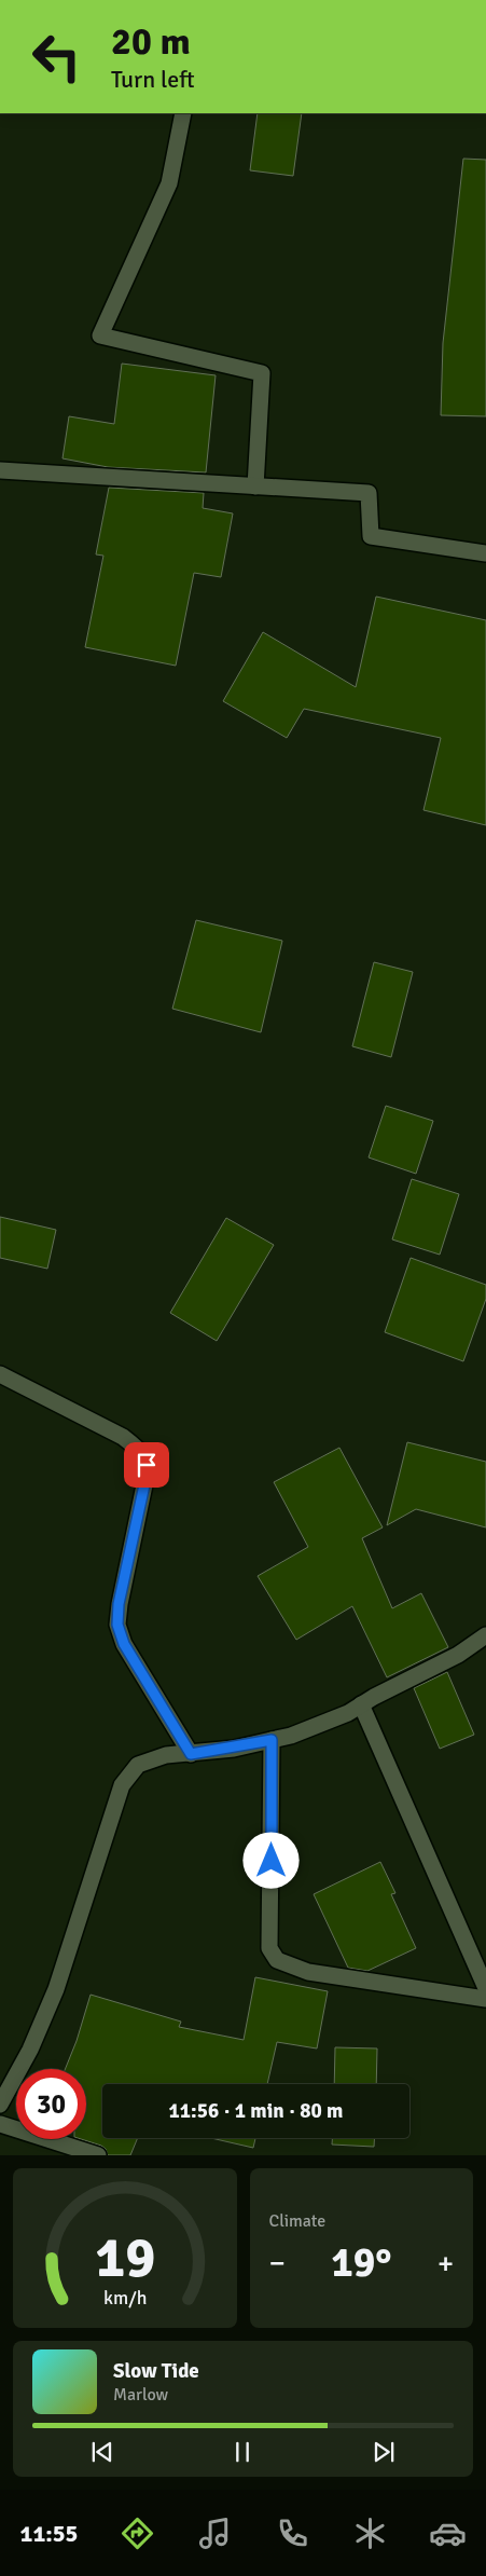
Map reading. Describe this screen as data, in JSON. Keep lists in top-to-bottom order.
{
  "page": {
    "turn": ["20 m", "Turn left"],
    "limit": "30",
    "trip": "11:56 · 1 min · 80 m",
    "tile": "Climate",
    "heat": ["−", "19°", "+"],
    "song": ["Slow Tide", "Marlow"],
    "tabs": "11:55",
    "gauge": ["19", "km/h"]
  }
}
